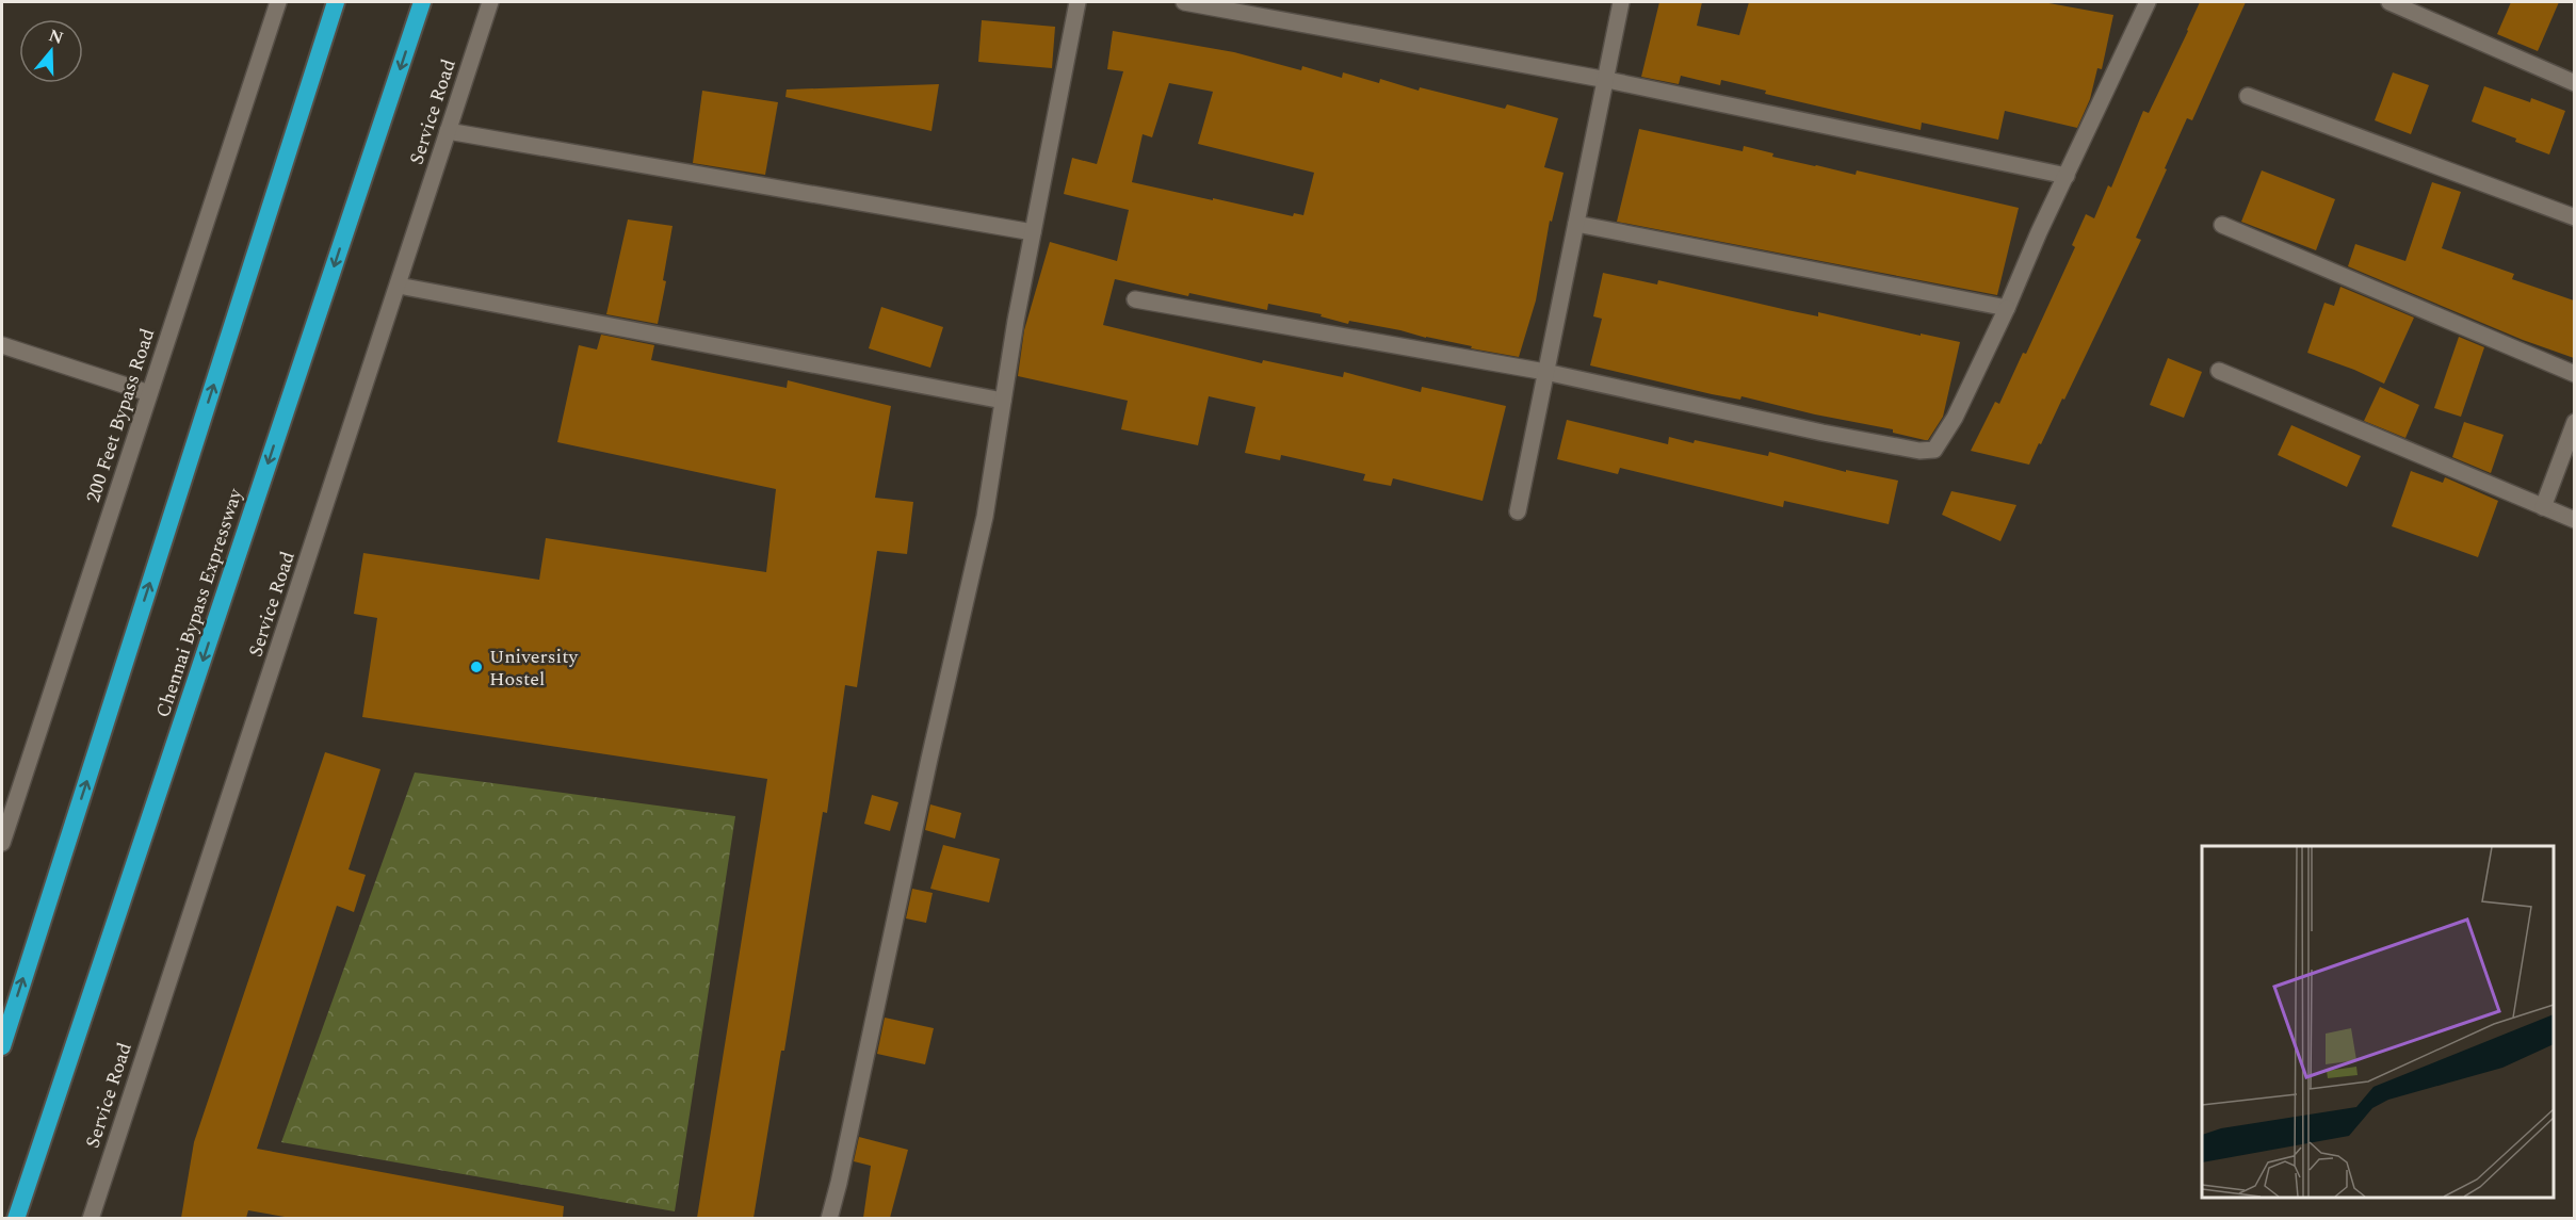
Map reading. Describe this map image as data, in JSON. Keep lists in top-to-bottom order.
{
  "streets": {
    "highway": ["Chennai Bypass Expressway"],
    "street": ["Service Road", "200 Feet Bypass Road"]
  },
  "places": ["University Hostel"],
  "north": "top"
}
